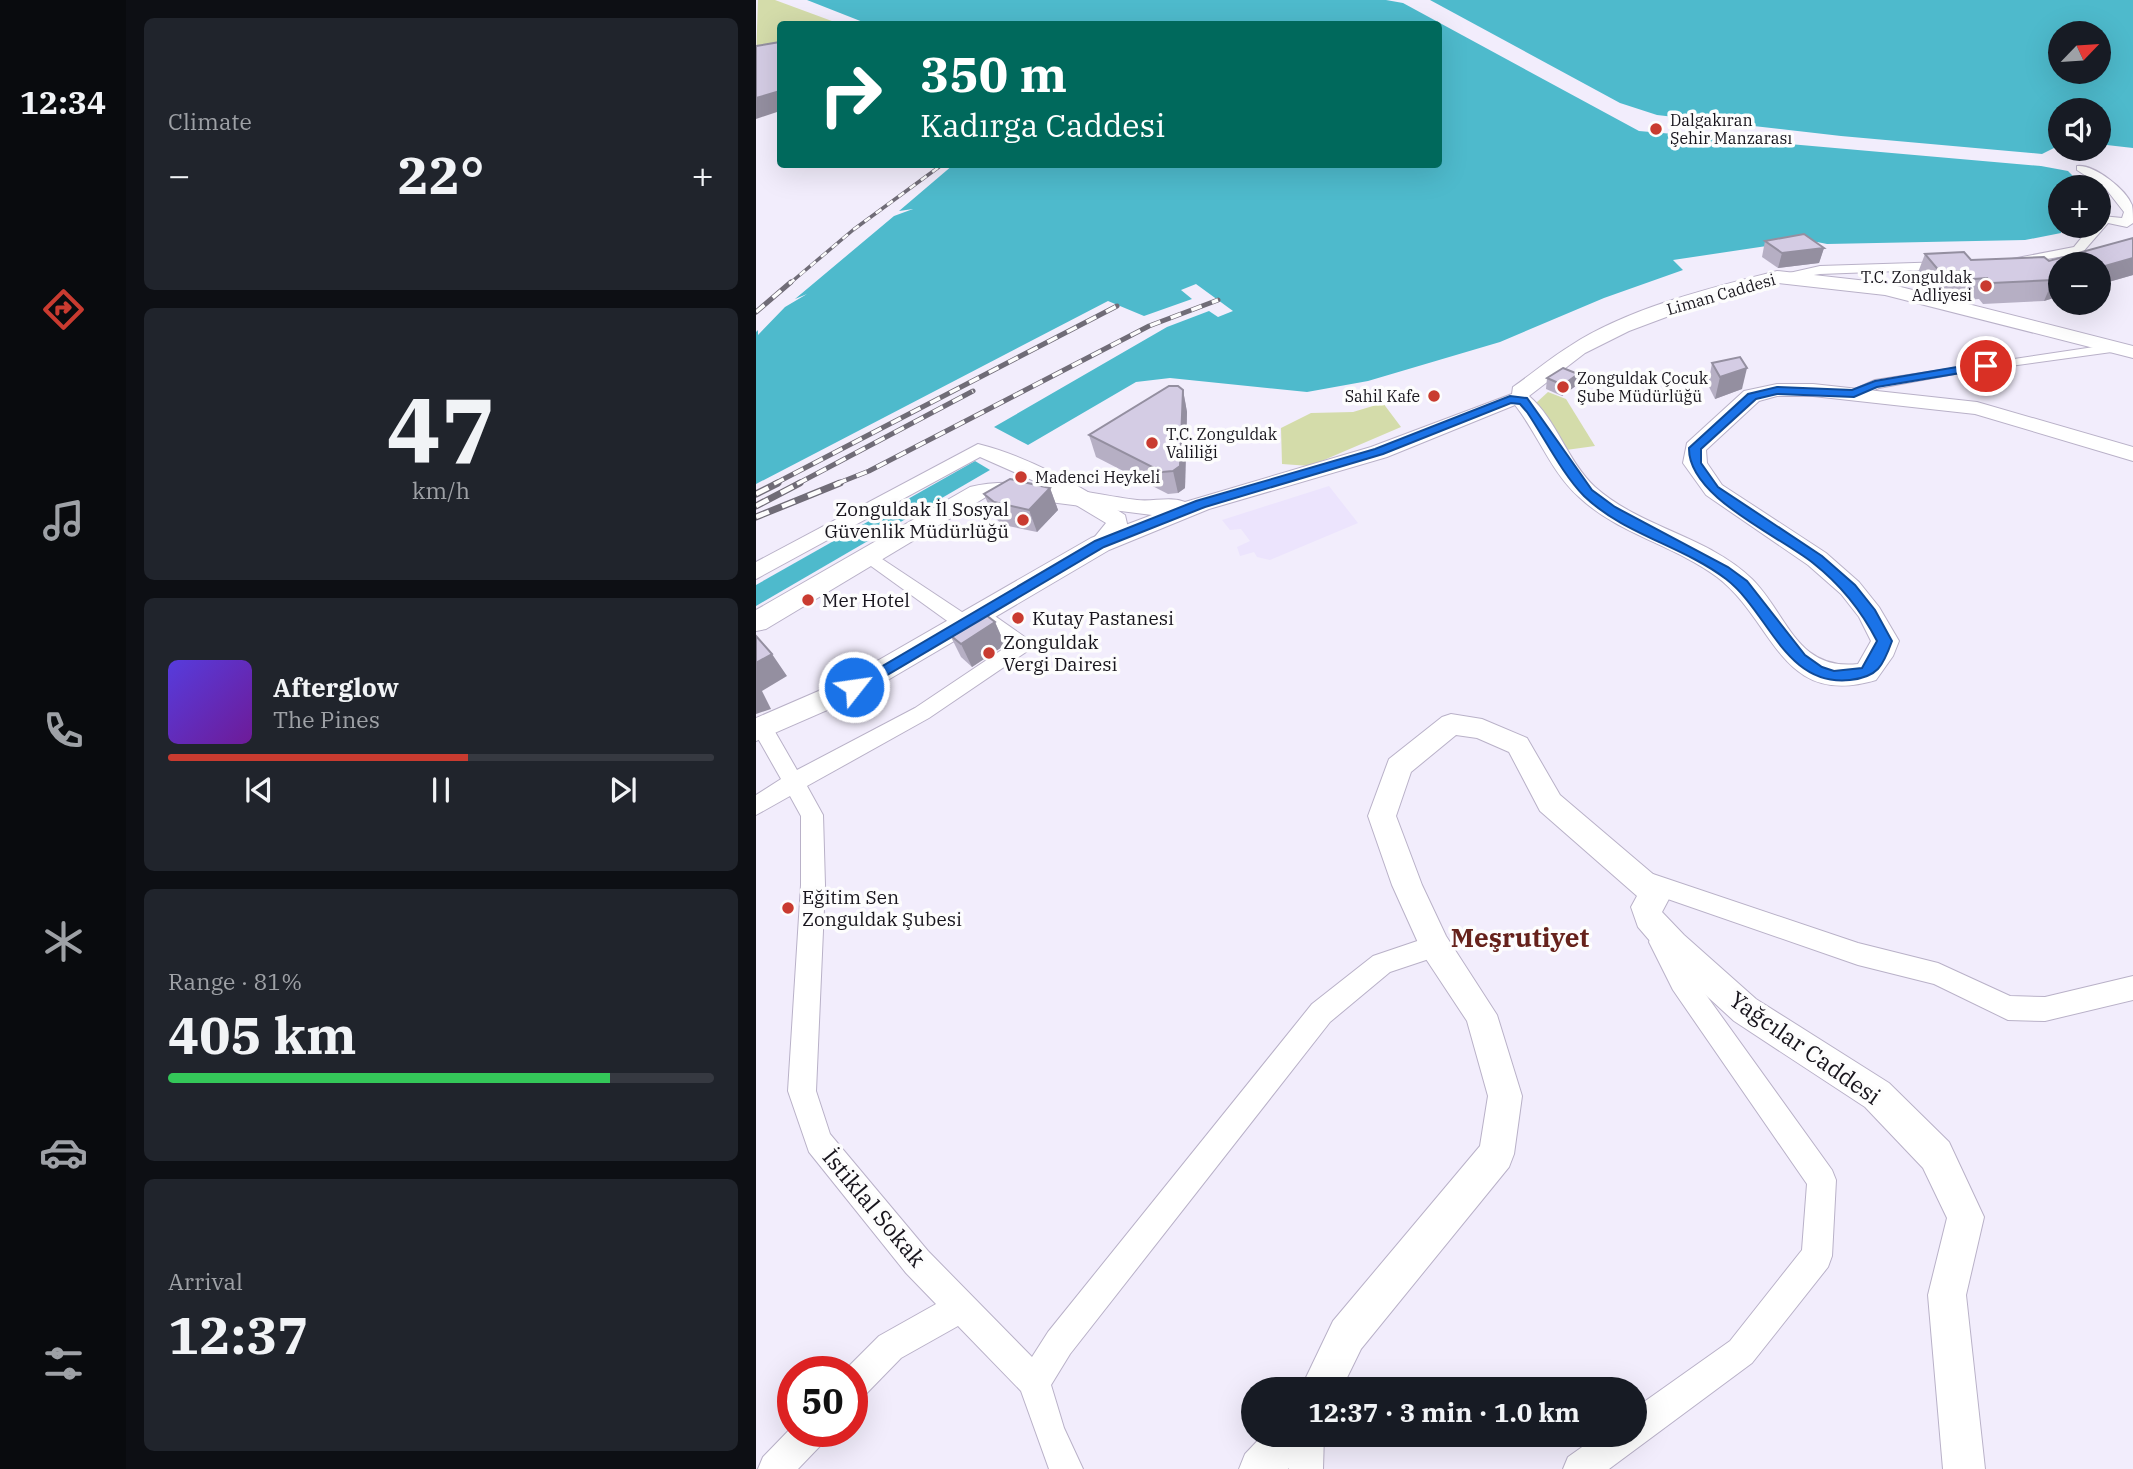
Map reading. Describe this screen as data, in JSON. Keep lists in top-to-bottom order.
{
  "streets": {
    "main road": ["Liman Caddesi"],
    "street": ["Yağcılar Caddesi", "İstiklal Sokak"]
  },
  "districts": ["Meşrutiyet"],
  "places": [
    "Dalgakıran Şehir Manzarası",
    "T.C. Zonguldak Adliyesi",
    "Zonguldak Çocuk Şube Müdürlüğü",
    "Sahil Kafe",
    "T.C. Zonguldak Valiliği",
    "Madenci Heykeli",
    "Zonguldak İl Sosyal Güvenlik Müdürlüğü",
    "Mer Hotel",
    "Kutay Pastanesi",
    "Zonguldak Vergi Dairesi",
    "Eğitim Sen Zonguldak Şubesi"
  ],
  "north": "top right",
  "page": {
    "tabs": "12:34",
    "tile": [
      "Climate",
      ["47", "km/h"],
      ["Range · 81%", "405 km"],
      ["Arrival", "12:37"]
    ],
    "map_buttons": ["+", "−"],
    "turn": ["350 m", "Kadırga Caddesi"],
    "heat": ["−", "22°", "+"],
    "song": ["Afterglow", "The Pines"],
    "limit": "50",
    "trip": "12:37 · 3 min · 1.0 km"
  }
}
